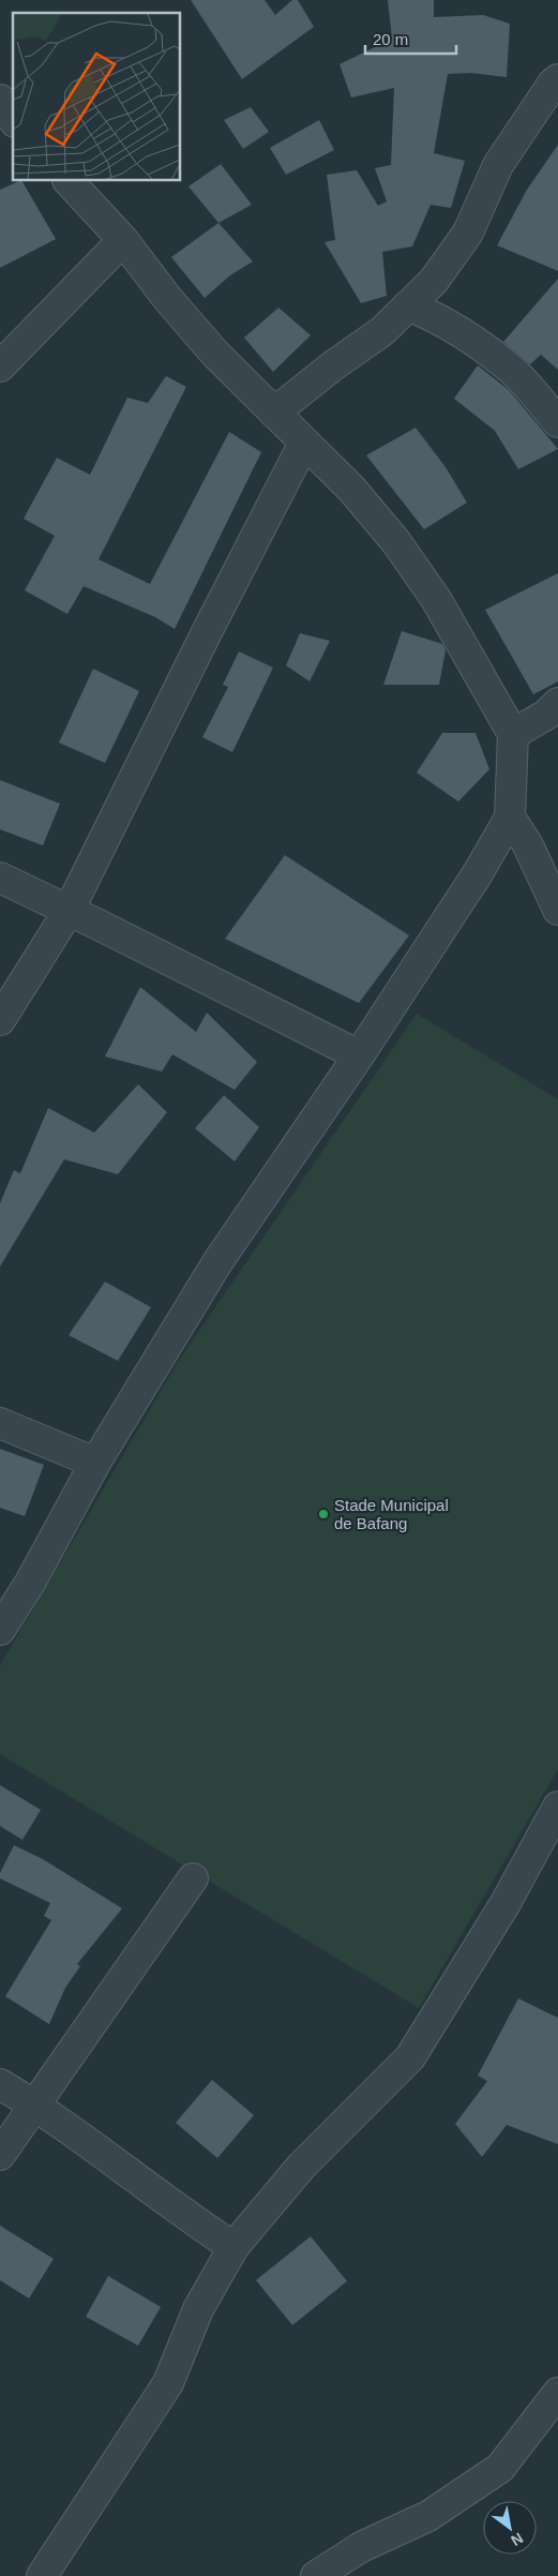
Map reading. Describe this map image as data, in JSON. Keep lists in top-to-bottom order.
{
  "places": ["Stade Municipal de Bafang"],
  "scale_bar": "20 m",
  "north": "bottom right"
}
